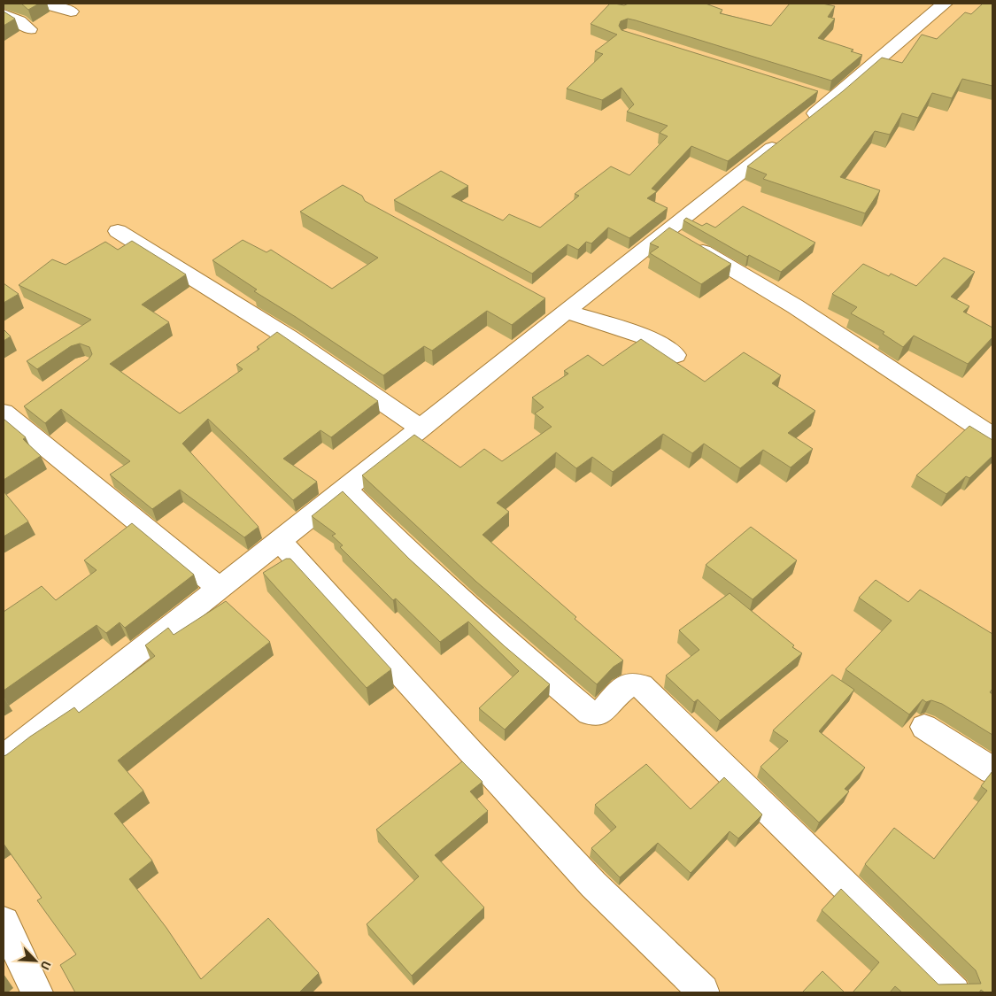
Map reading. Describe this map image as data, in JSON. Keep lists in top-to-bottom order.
{
  "north": "bottom right"
}
